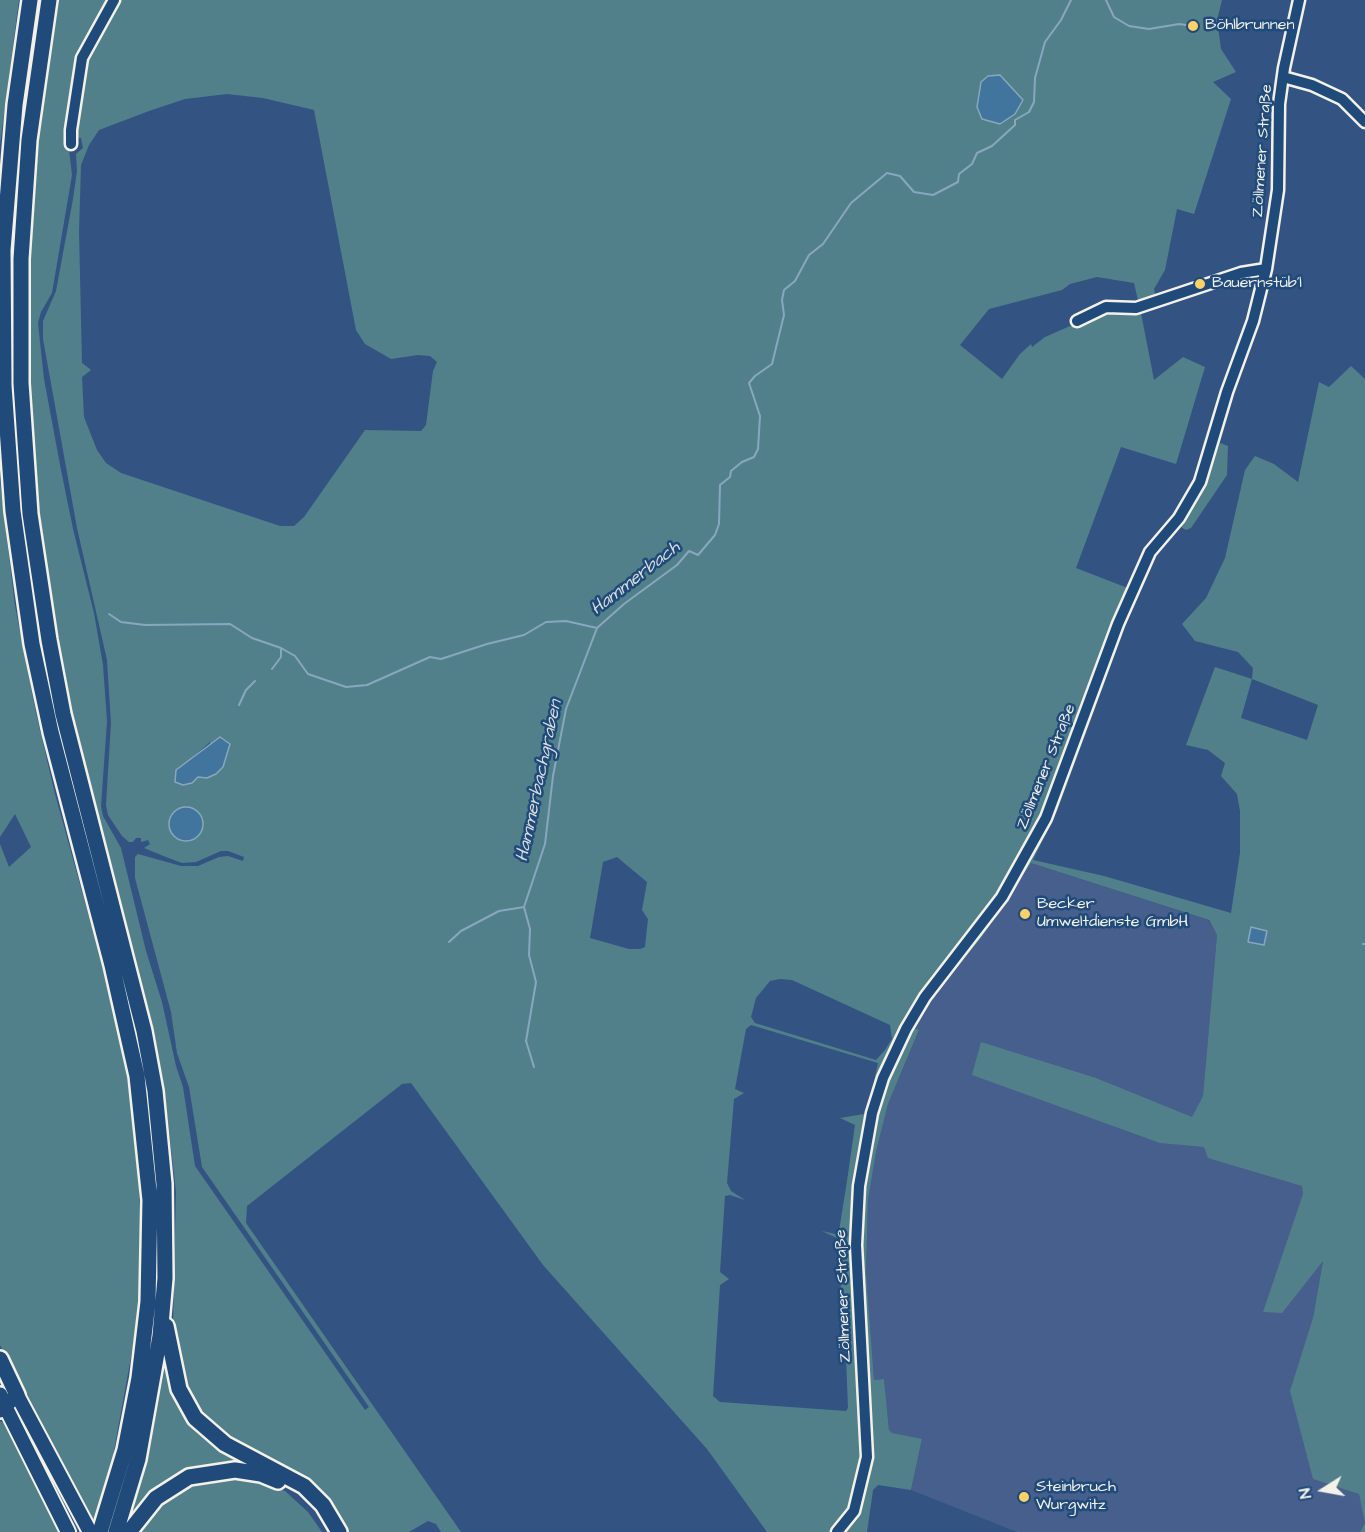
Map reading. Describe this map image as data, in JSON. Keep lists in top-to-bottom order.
{
  "streets": {
    "street": ["Zöllmener Straße"]
  },
  "water": ["Hammerbach", "Hammerbachgraben"],
  "places": [
    "Böhlbrunnen",
    "Bauernstüb'l",
    "Becker Umweltdienste GmbH",
    "Steinbruch Wurgwitz"
  ],
  "north": "left"
}
